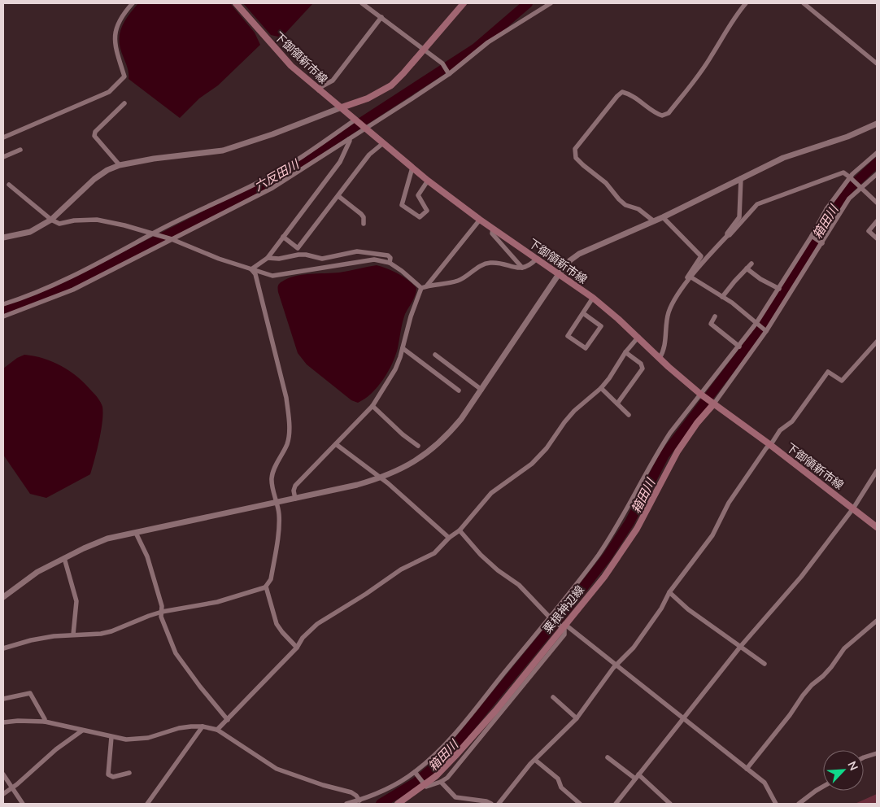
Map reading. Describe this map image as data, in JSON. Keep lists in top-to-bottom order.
{
  "streets": {
    "main road": ["下御領新市線", "粟根神辺線"]
  },
  "crossings": [
    ["下御領新市線", "粟根神辺線"]
  ],
  "water": ["六反田川", "箱田川"],
  "north": "top right"
}
